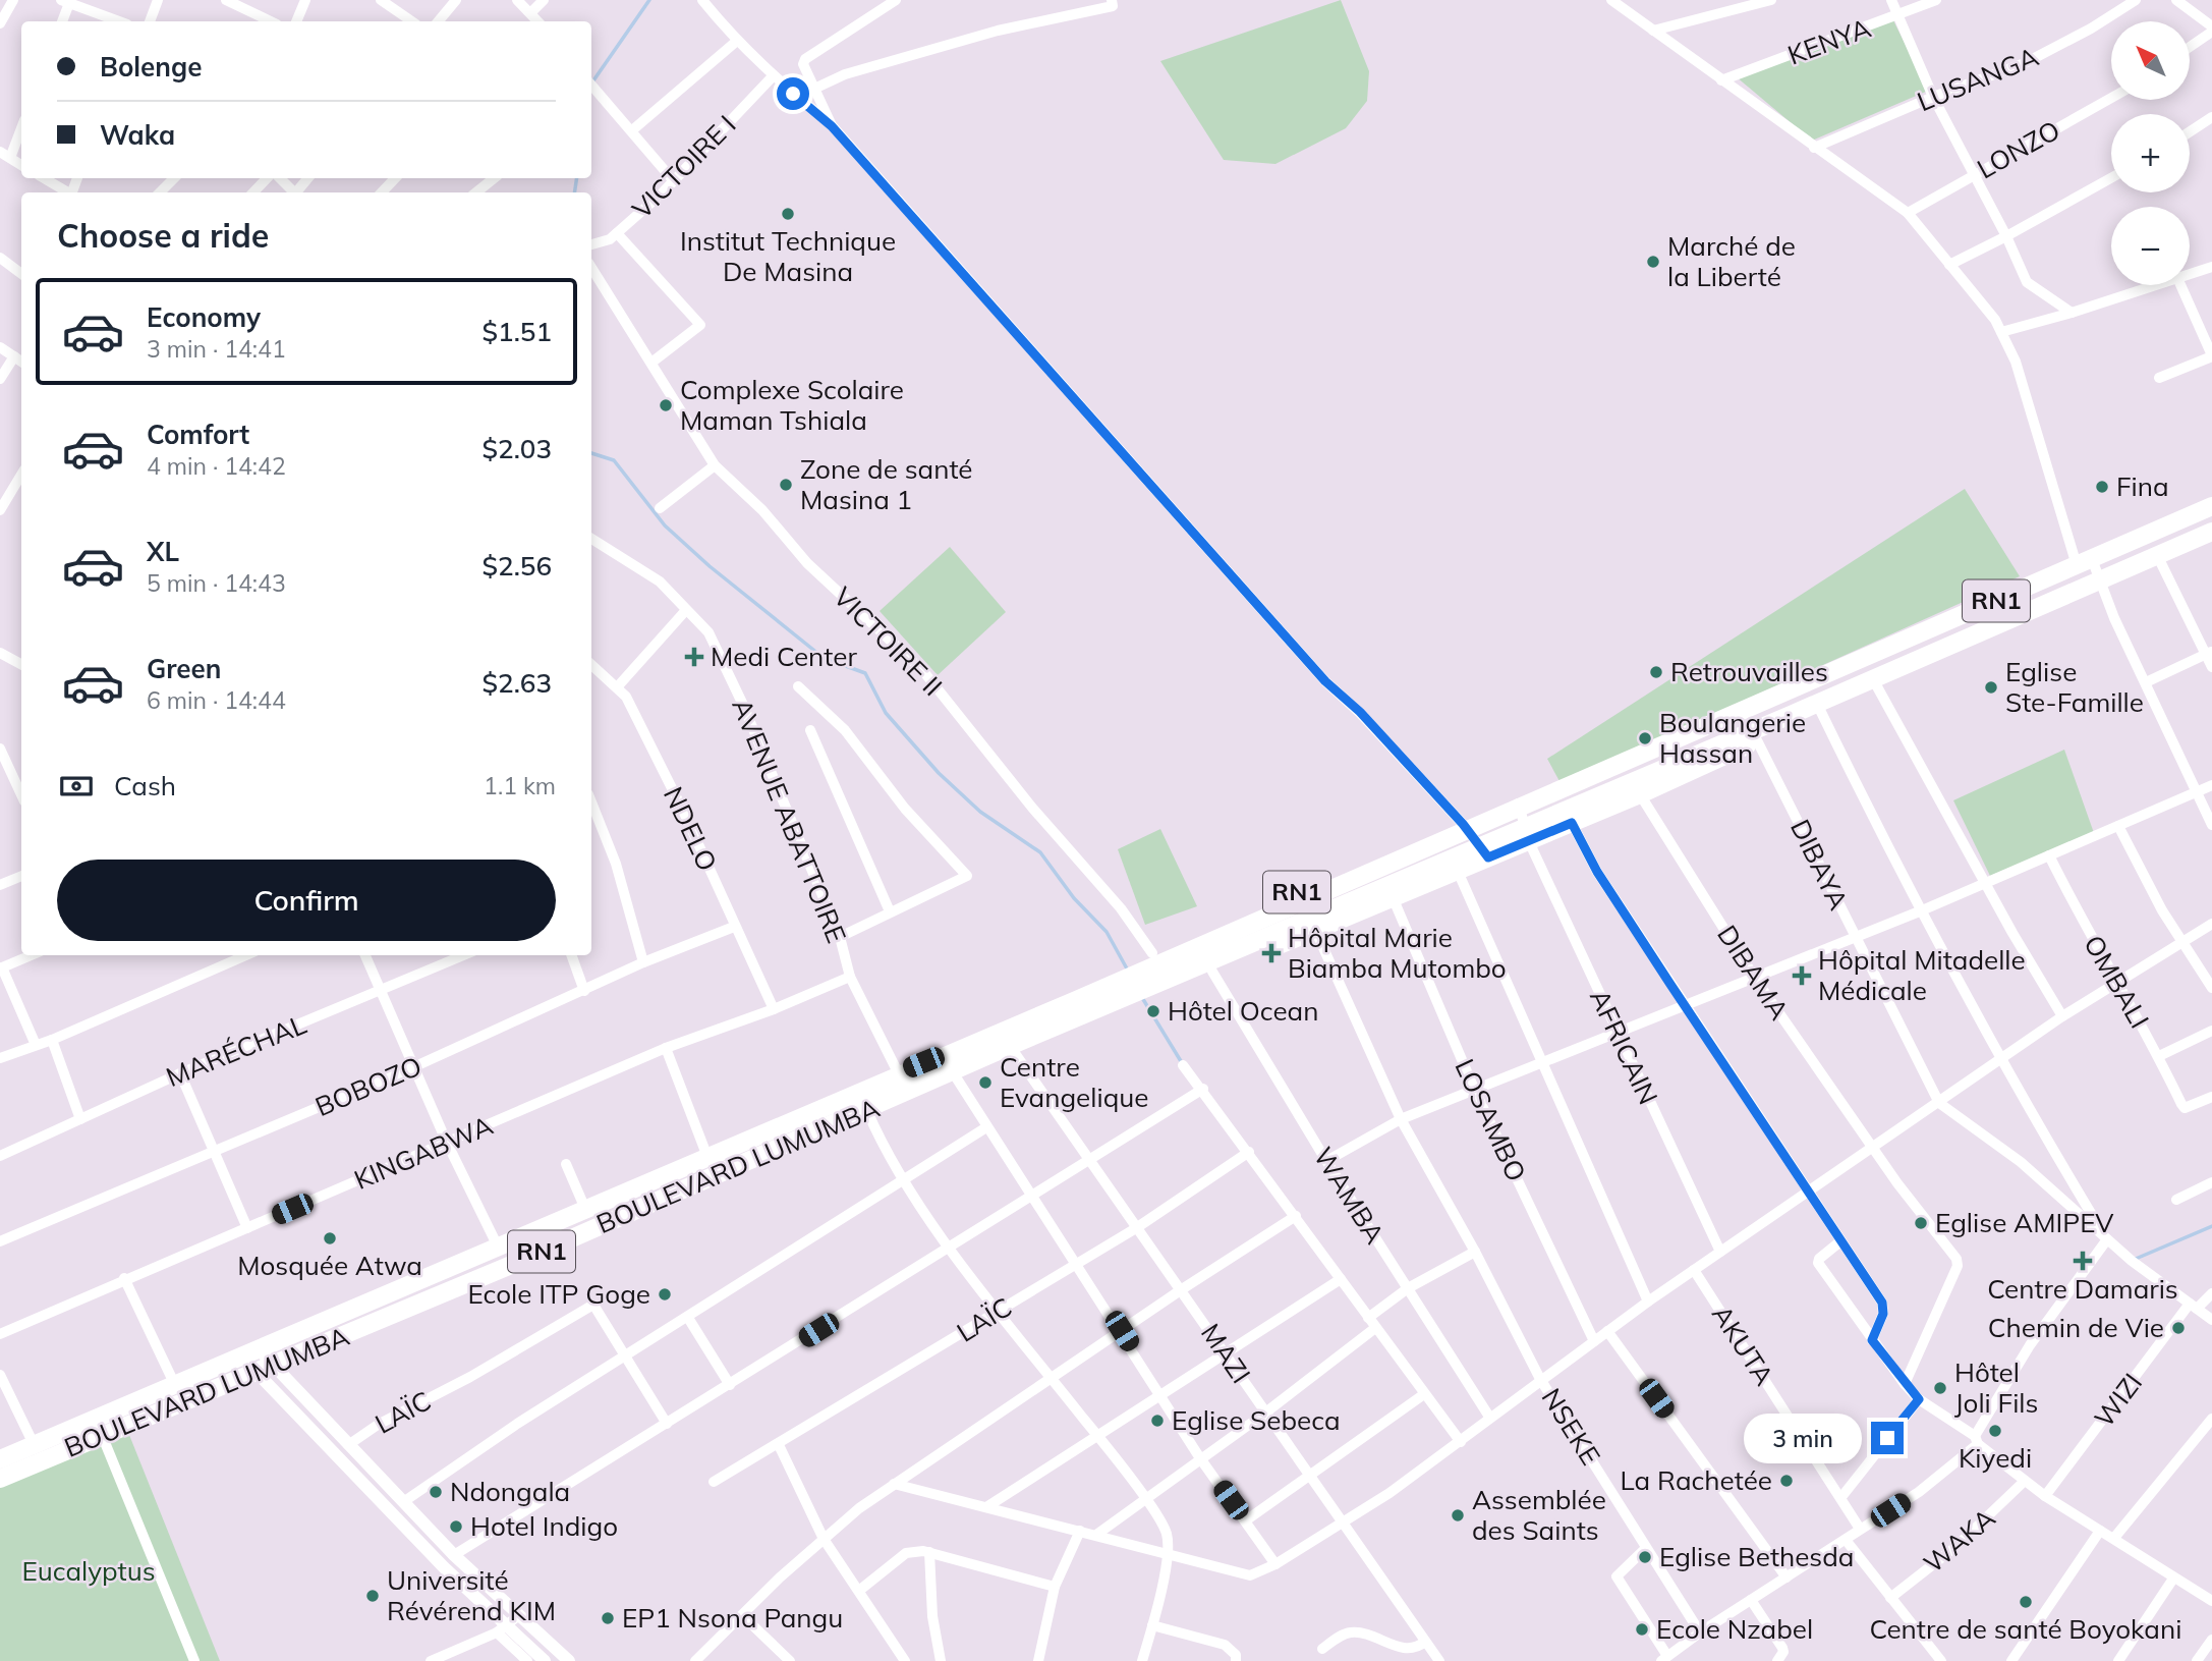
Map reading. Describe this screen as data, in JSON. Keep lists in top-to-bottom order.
{
  "streets": {
    "highway": ["RN1", "BOULEVARD LUMUMBA"],
    "street": [
      "KENYA",
      "LUSANGA",
      "LONZO",
      "VICTOIRE I",
      "VICTOIRE II",
      "AVENUE ABATTOIRE",
      "NDELO",
      "DIBAYA",
      "DIBAMA",
      "OMBALI",
      "AFRICAIN",
      "MARÉCHAL",
      "BOBOZO",
      "LOSAMBO",
      "KINGABWA",
      "WAMBA",
      "LAÏC",
      "AKUTA",
      "MAZI",
      "WIZI",
      "NSEKE",
      "WAKA"
    ]
  },
  "crossings": [
    ["RN1", "VICTOIRE II"],
    ["RN1", "DIBAYA"],
    ["RN1", "DIBAMA"],
    ["RN1", "AFRICAIN"],
    ["RN1", "LOSAMBO"],
    ["RN1", "BOULEVARD LUMUMBA"],
    ["RN1", "WAMBA"],
    ["AVENUE ABATTOIRE", "KINGABWA"],
    ["AVENUE ABATTOIRE", "BOULEVARD LUMUMBA"],
    ["NDELO", "BOBOZO"],
    ["NDELO", "KINGABWA"],
    ["BOULEVARD LUMUMBA", "MAZI"],
    ["LAÏC", "MAZI"]
  ],
  "parks": ["Eucalyptus"],
  "places": {
    "other": [
      "Institut Technique De Masina",
      "Marché de la Liberté",
      "Complexe Scolaire Maman Tshiala",
      "Zone de santé Masina 1",
      "Fina",
      "Retrouvailles",
      "Eglise Ste-Famille",
      "Boulangerie Hassan",
      "Hôtel Ocean",
      "Centre Evangelique",
      "Eglise AMIPEV",
      "Mosquée Atwa",
      "Ecole ITP Goge",
      "Chemin de Vie",
      "Hôtel Joli Fils",
      "Eglise Sebeca",
      "Kiyedi",
      "La Rachetée",
      "Ndongala",
      "Assemblée des Saints",
      "Hotel Indigo",
      "Eglise Bethesda",
      "Université Révérend KIM",
      "Centre de santé Boyokani",
      "EP1 Nsona Pangu",
      "Ecole Nzabel"
    ],
    "health": [
      "Medi Center",
      "Hôpital Marie Biamba Mutombo",
      "Hôpital Mitadelle Médicale",
      "Centre Damaris"
    ]
  },
  "north": "top left",
  "page": {
    "map_buttons": ["+", "−"],
    "banner": ["Bolenge", "Waka"],
    "heading": "Choose a ride",
    "list": [
      {
        "name": "Economy",
        "note": "3 min · 14:41",
        "value": "$1.51"
      },
      {
        "name": "Comfort",
        "note": "4 min · 14:42",
        "value": "$2.03"
      },
      {
        "name": "XL",
        "note": "5 min · 14:43",
        "value": "$2.56"
      },
      {
        "name": "Green",
        "note": "6 min · 14:44",
        "value": "$2.63"
      }
    ],
    "pay": ["Cash", "1.1 km"],
    "buttons": "Confirm",
    "bubble": "3 min"
  }
}
